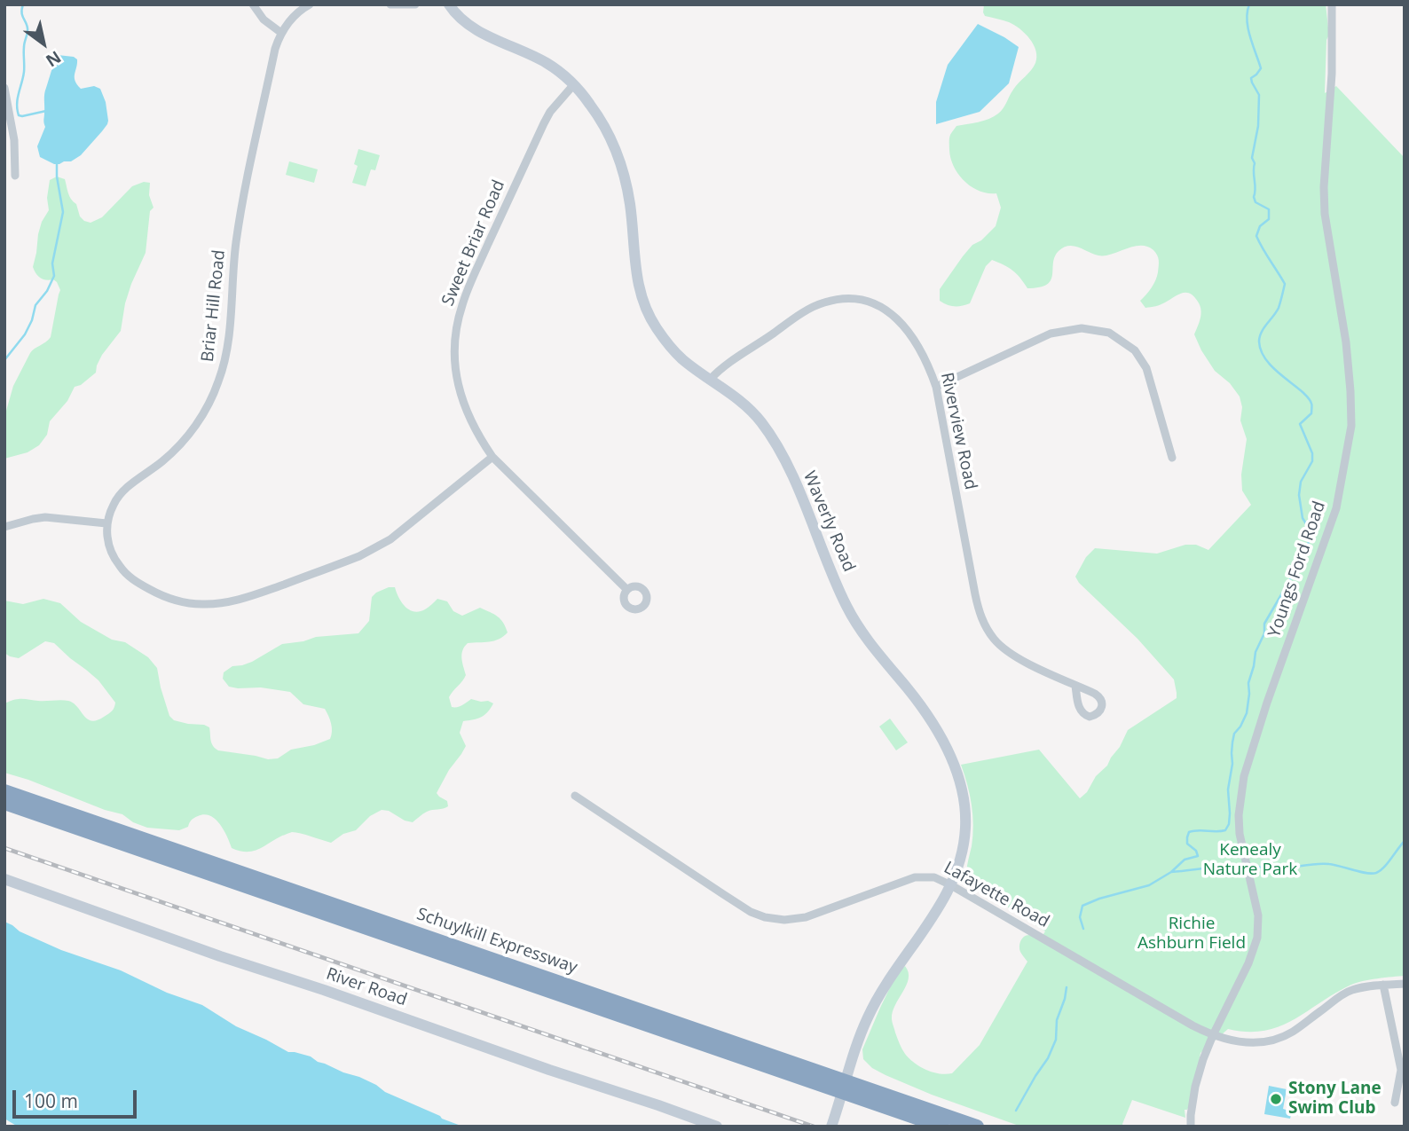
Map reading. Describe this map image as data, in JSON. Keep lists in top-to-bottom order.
{
  "streets": {
    "highway": ["Schuylkill Expressway"],
    "street": [
      "Sweet Briar Road",
      "Briar Hill Road",
      "Riverview Road",
      "Waverly Road",
      "Youngs Ford Road",
      "Lafayette Road",
      "River Road"
    ]
  },
  "crossings": [
    ["Sweet Briar Road", "Waverly Road"],
    ["Riverview Road", "Waverly Road"],
    ["Waverly Road", "Lafayette Road"],
    ["Youngs Ford Road", "Lafayette Road"]
  ],
  "parks": ["Kenealy Nature Park", "Richie Ashburn Field"],
  "places": ["Stony Lane Swim Club"],
  "scale_bar": "100 m",
  "north": "bottom right"
}
